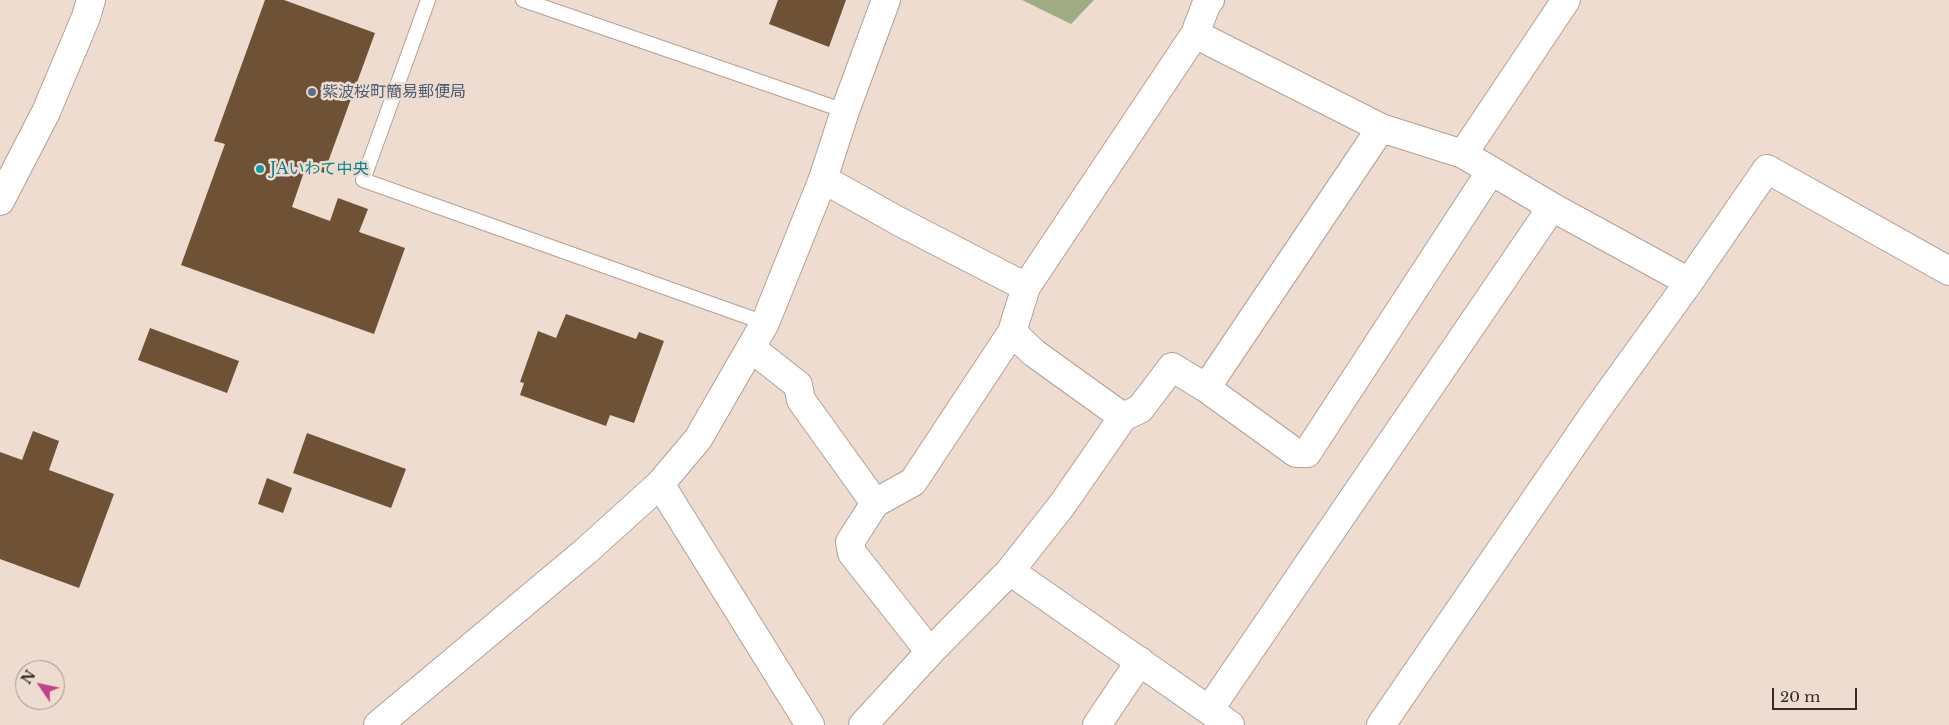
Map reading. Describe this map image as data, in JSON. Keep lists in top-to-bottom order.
{
  "places": ["紫波桜町簡易郵便局", "JAいわて中央"],
  "scale_bar": "20 m",
  "north": "top left"
}
